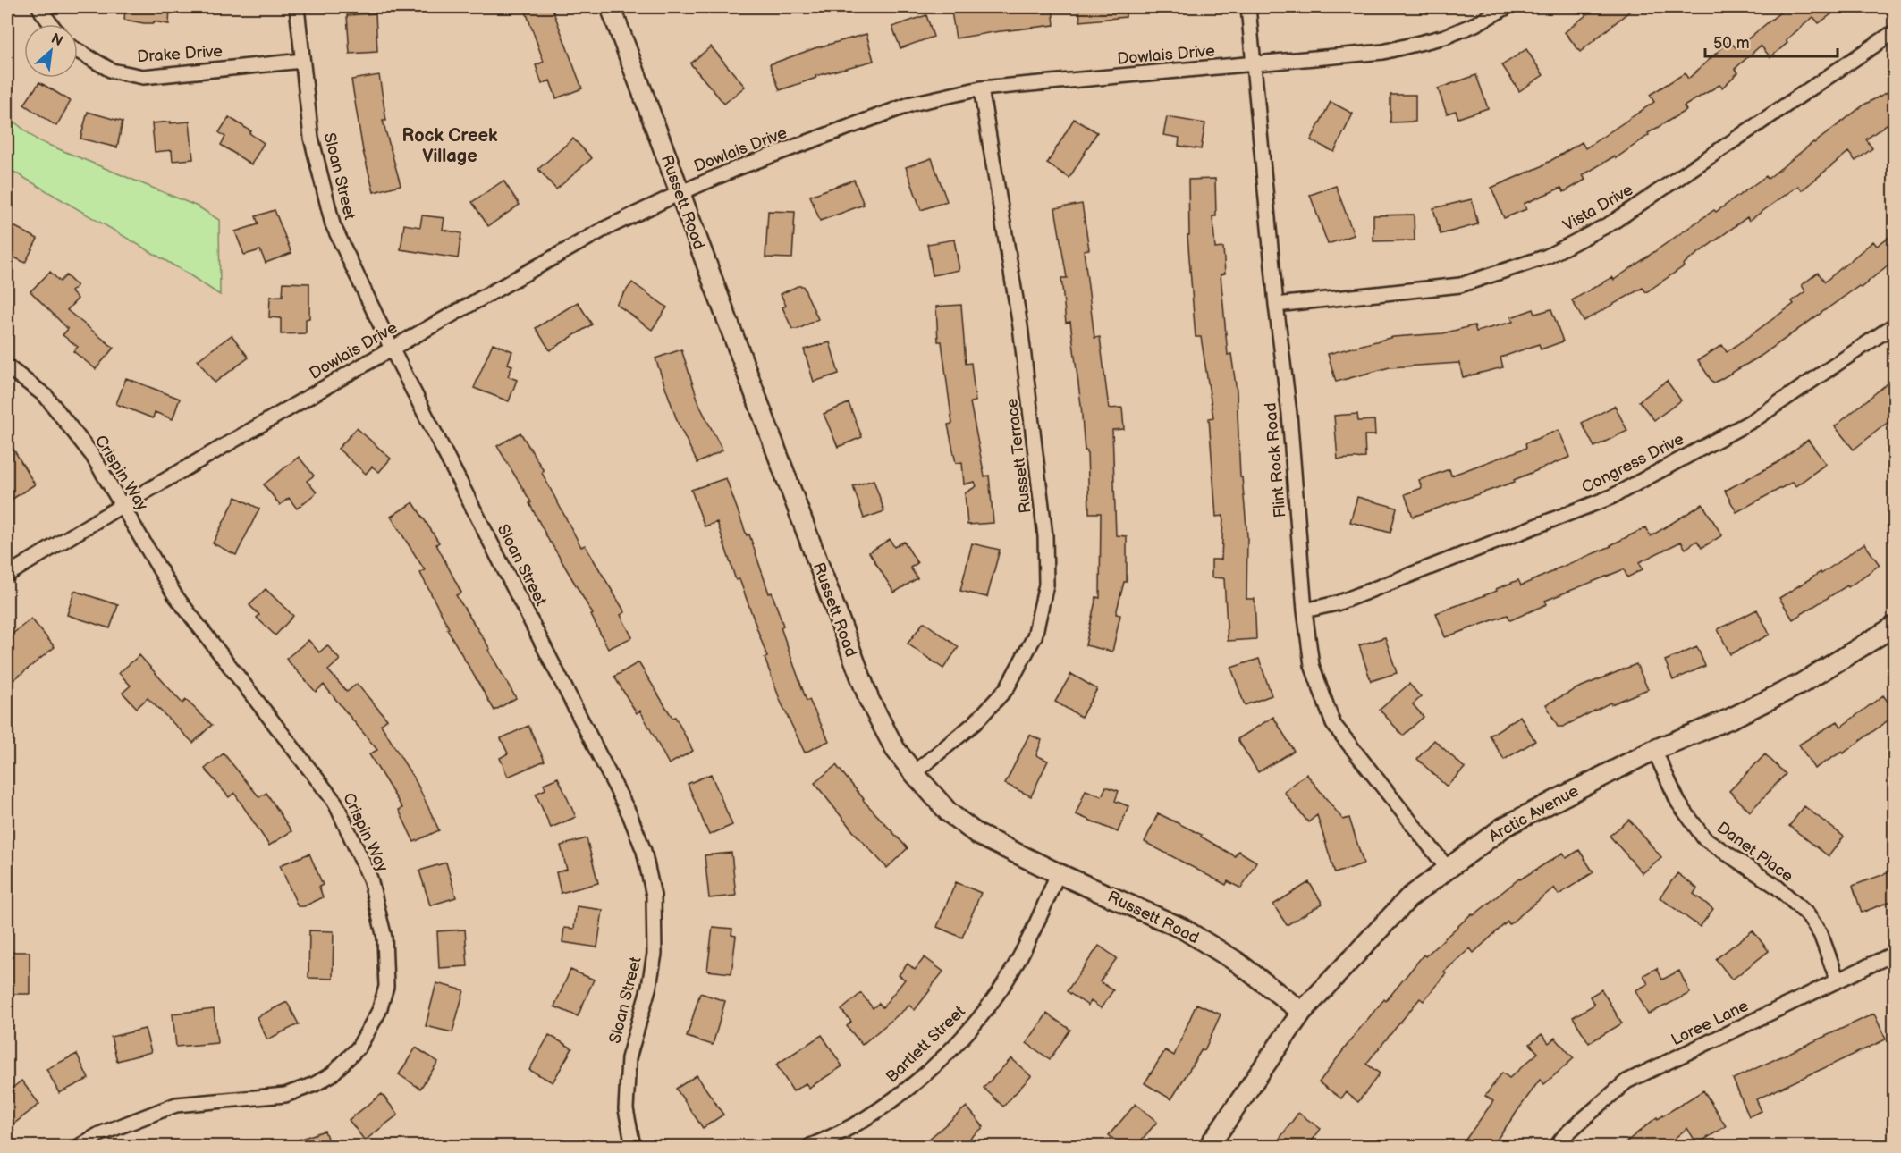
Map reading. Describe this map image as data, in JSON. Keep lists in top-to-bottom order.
{
  "streets": {
    "street": [
      "Drake Drive",
      "Dowlais Drive",
      "Sloan Street",
      "Russett Road",
      "Vista Drive",
      "Russett Terrace",
      "Flint Rock Road",
      "Congress Drive",
      "Crispin Way",
      "Arctic Avenue",
      "Danet Place",
      "Loree Lane",
      "Bartlett Street"
    ]
  },
  "crossings": [
    ["Drake Drive", "Sloan Street"],
    ["Dowlais Drive", "Sloan Street"],
    ["Dowlais Drive", "Russett Road"],
    ["Dowlais Drive", "Russett Terrace"],
    ["Dowlais Drive", "Flint Rock Road"],
    ["Dowlais Drive", "Crispin Way"],
    ["Russett Road", "Russett Terrace"],
    ["Russett Road", "Arctic Avenue"],
    ["Russett Road", "Bartlett Street"],
    ["Vista Drive", "Flint Rock Road"],
    ["Flint Rock Road", "Congress Drive"],
    ["Flint Rock Road", "Arctic Avenue"],
    ["Arctic Avenue", "Danet Place"],
    ["Danet Place", "Loree Lane"]
  ],
  "districts": ["Rock Creek Village"],
  "scale_bar": "50 m",
  "north": "top right"
}
